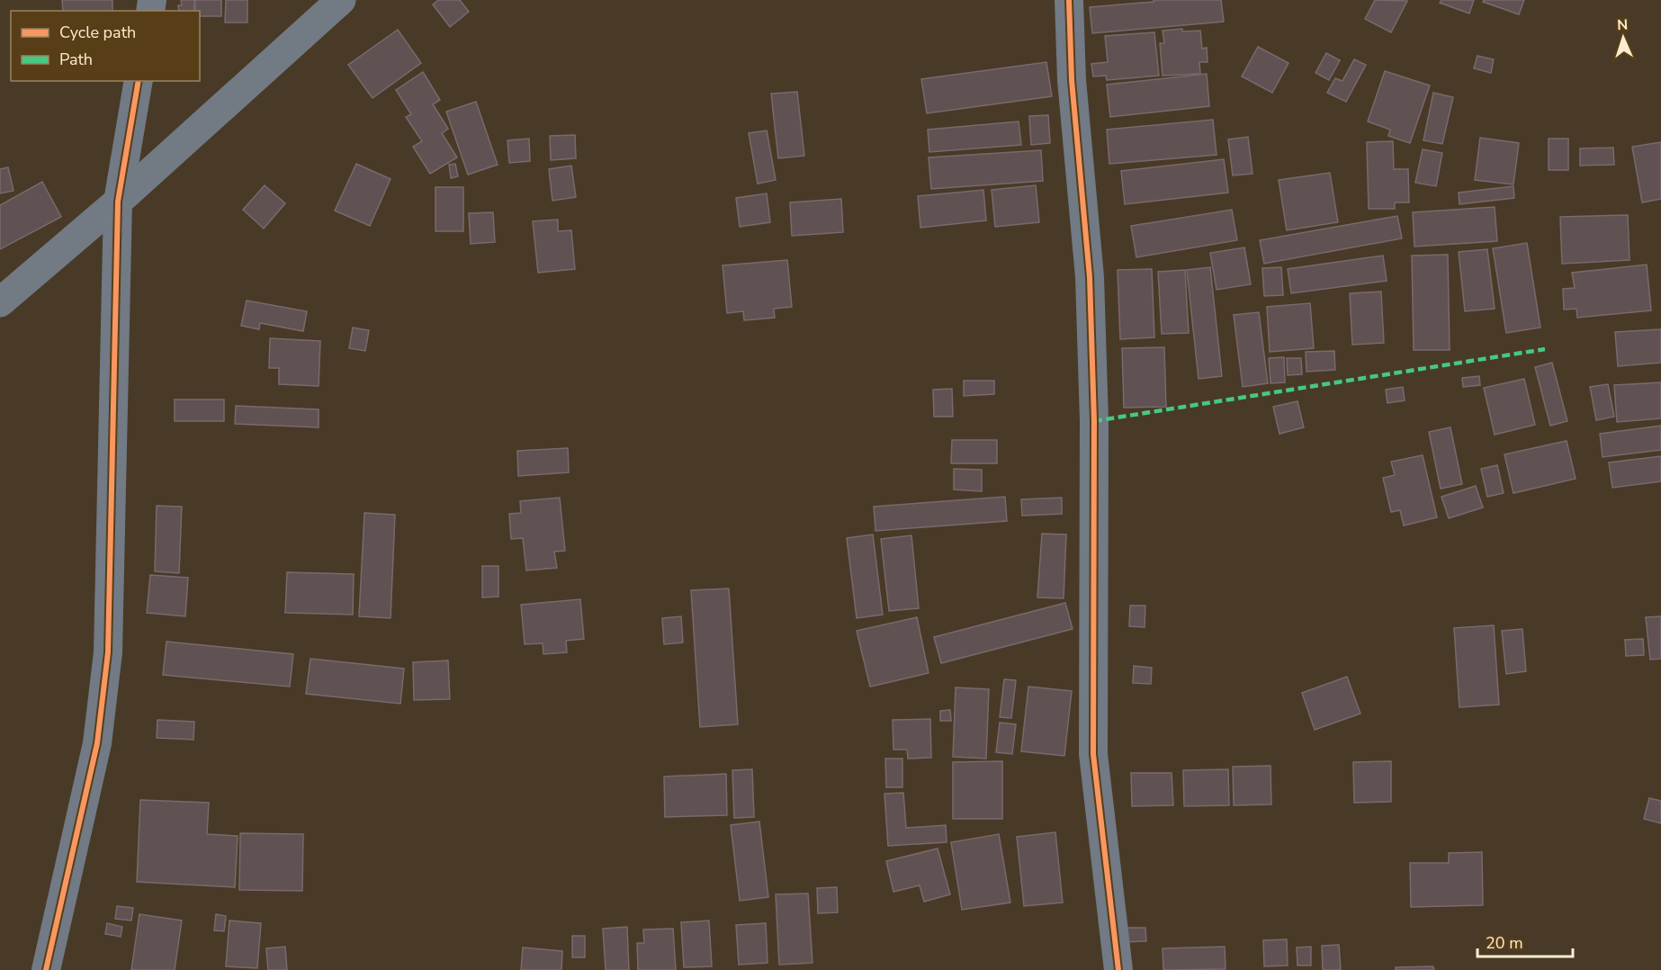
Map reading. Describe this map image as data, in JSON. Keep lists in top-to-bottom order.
{
  "legend": ["Cycle path", "Path"],
  "scale_bar": "20 m",
  "north": "top"
}
